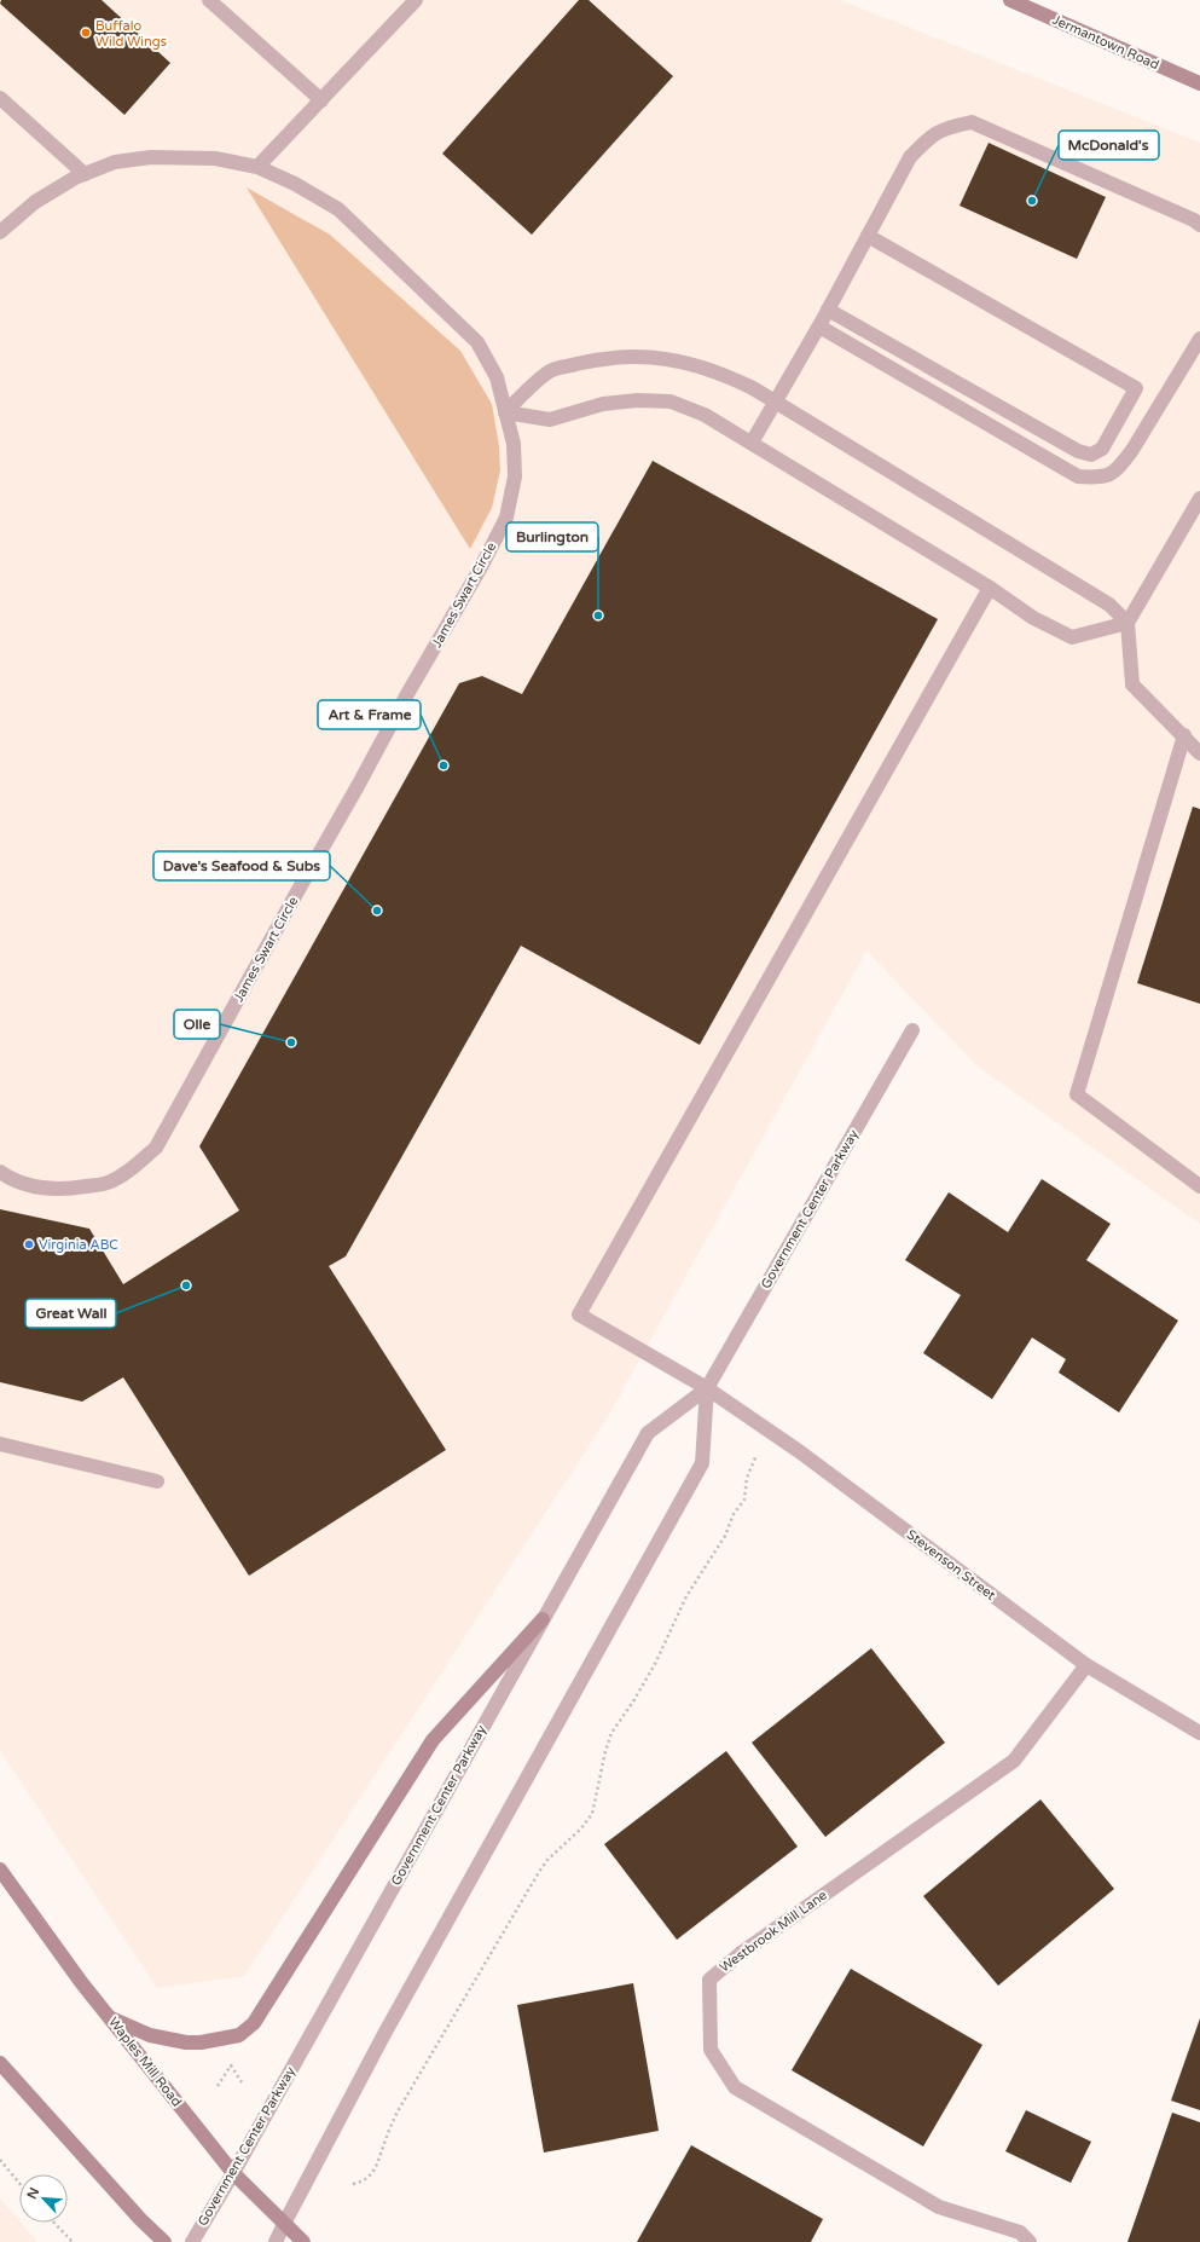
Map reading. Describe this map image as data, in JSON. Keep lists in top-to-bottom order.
{
  "streets": {
    "main road": ["Jermantown Road", "Waples Mill Road"],
    "street": [
      "James Swart Circle",
      "Government Center Parkway",
      "Stevenson Street",
      "Westbrook Mill Lane"
    ]
  },
  "crossings": [
    ["Government Center Parkway", "Stevenson Street"],
    ["Government Center Parkway", "Waples Mill Road"],
    ["Stevenson Street", "Westbrook Mill Lane"]
  ],
  "places": [
    "Buffalo Wild Wings",
    "McDonald's",
    "Burlington",
    "Art & Frame",
    "Dave's Seafood & Subs",
    "Olle",
    "Virginia ABC",
    "Great Wall"
  ],
  "north": "top left"
}
